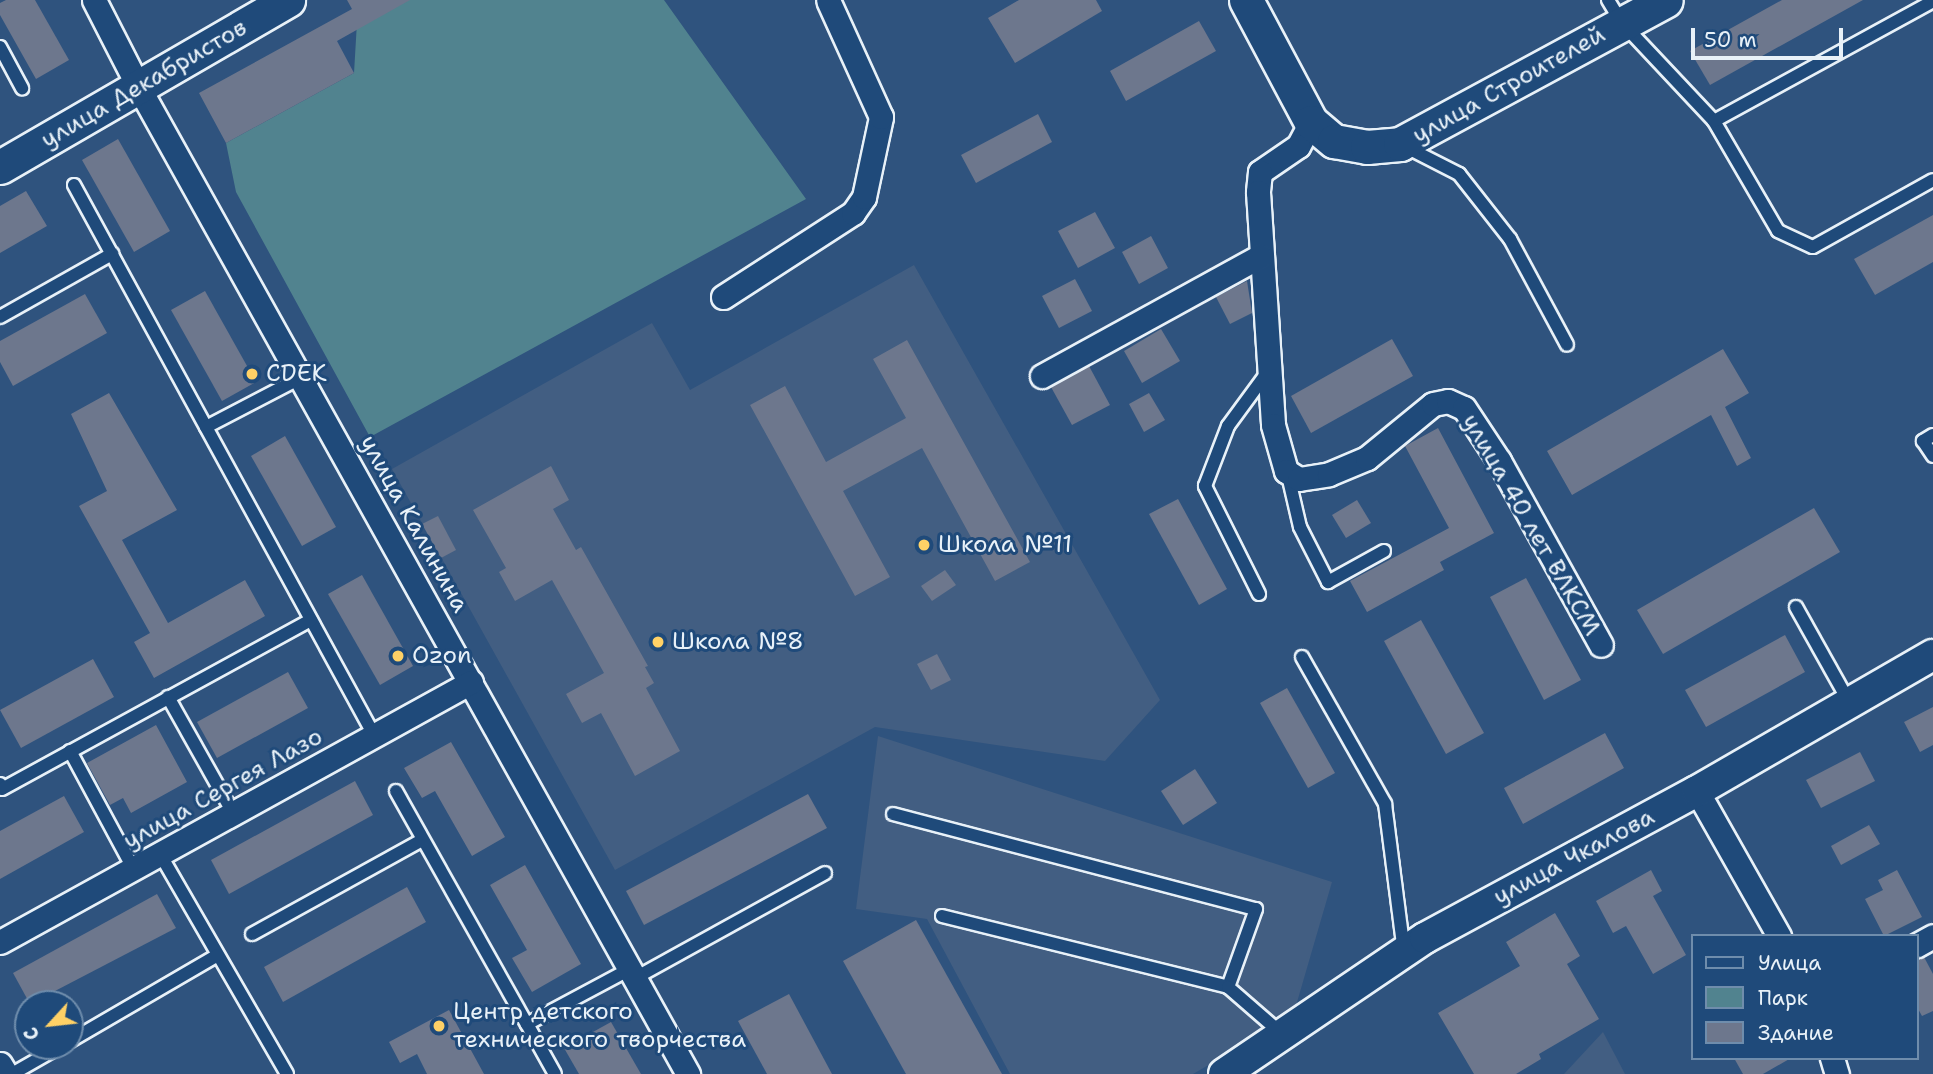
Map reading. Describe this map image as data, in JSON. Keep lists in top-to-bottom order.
{
  "streets": {
    "main road": ["улица Декабристов", "улица Строителей"],
    "street": [
      "улица Калинина",
      "улица 40 лет ВЛКСМ",
      "улица Сергея Лазо",
      "улица Чкалова"
    ]
  },
  "crossings": [
    ["улица Декабристов", "улица Калинина"],
    ["улица Калинина", "улица Сергея Лазо"]
  ],
  "places": [
    "CDEK",
    "Школа №11",
    "Школа №8",
    "Ozon",
    "Центр детского технического творчества"
  ],
  "legend": ["Улица", "Парк", "Здание"],
  "scale_bar": "50 m",
  "north": "bottom left"
}
